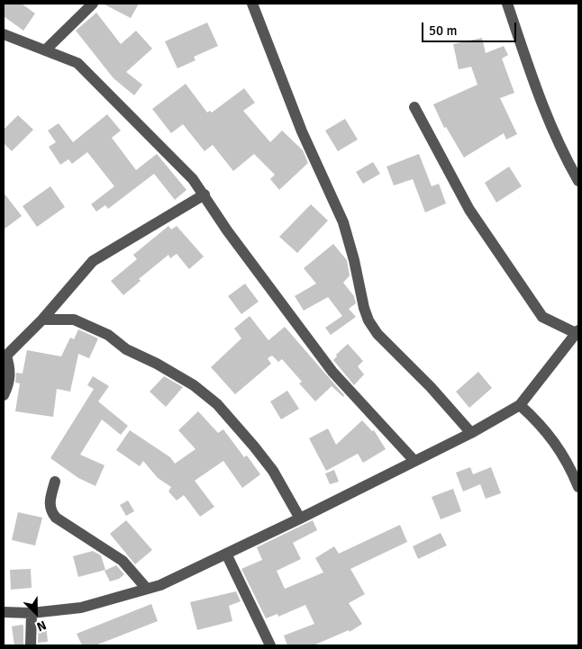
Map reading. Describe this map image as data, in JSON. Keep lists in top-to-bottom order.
{
  "scale_bar": "50 m",
  "north": "bottom right"
}
